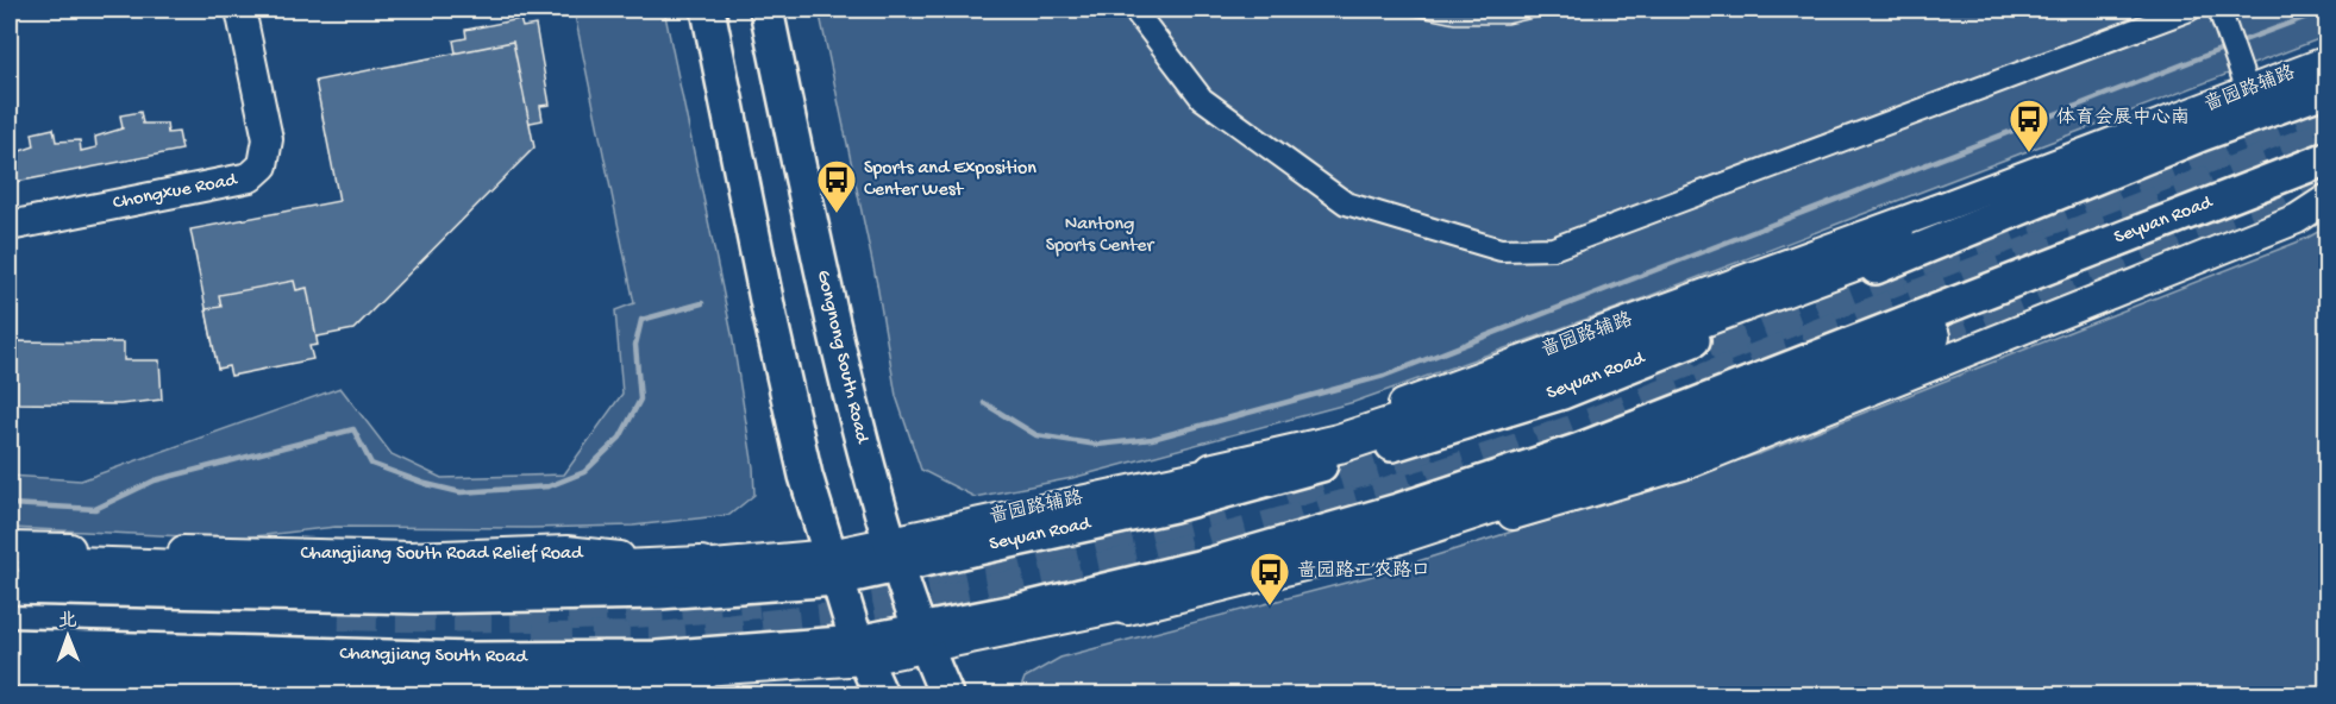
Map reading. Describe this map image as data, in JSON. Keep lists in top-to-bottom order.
{
  "streets": {
    "main road": ["Seyuan Road", "Gongnong South Road", "Changjiang South Road"],
    "street": ["啬园路辅路", "Chongxue Road"]
  },
  "crossings": [
    ["啬园路辅路", "Seyuan Road"],
    ["啬园路辅路", "Gongnong South Road"],
    ["Seyuan Road", "Gongnong South Road"],
    ["Seyuan Road", "Changjiang South Road"]
  ],
  "parks": ["Nantong Sports Center"],
  "places": {
    "bus stop": ["体育会展中心南", "Sports and Exposition Center West", "啬园路工农路口"]
  },
  "north": "top"
}
